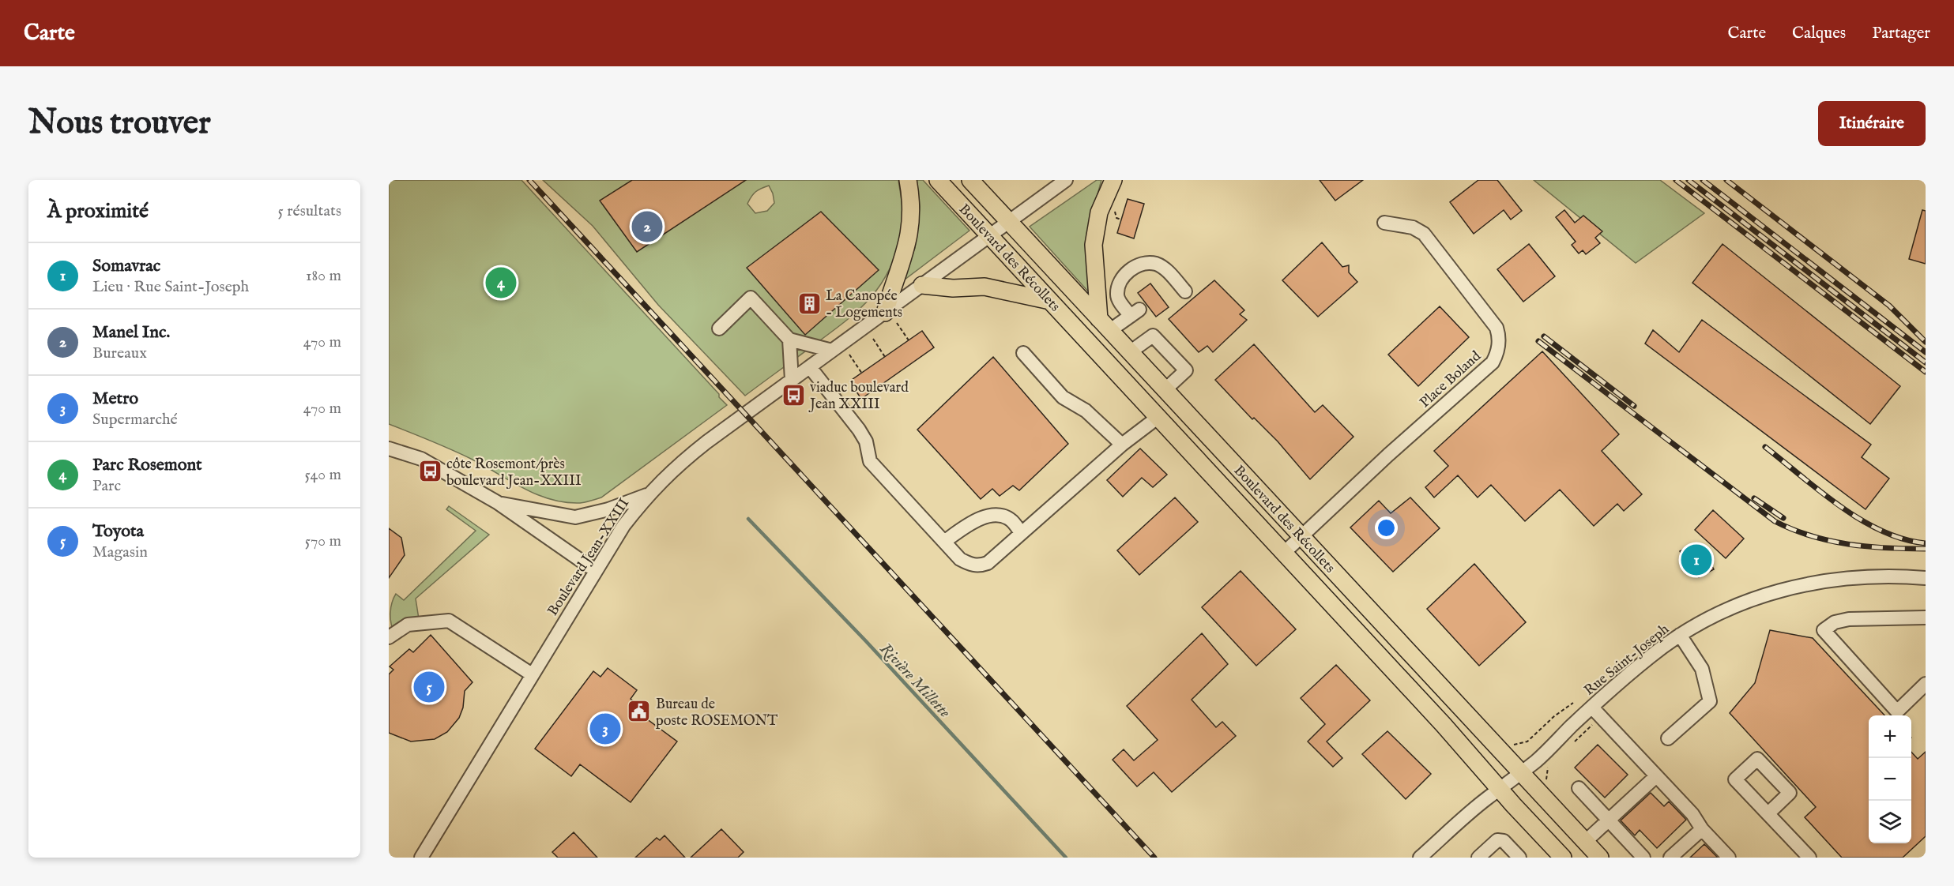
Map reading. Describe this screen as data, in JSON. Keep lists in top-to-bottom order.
{
  "streets": {
    "main road": ["Boulevard des Récollets"],
    "street": ["Place Boland", "Boulevard Jean-XXIII", "Rue Saint-Joseph"]
  },
  "crossings": [
    ["Boulevard des Récollets", "Place Boland"],
    ["Boulevard des Récollets", "Boulevard Jean-XXIII"],
    ["Boulevard des Récollets", "Rue Saint-Joseph"]
  ],
  "water": ["Rivière Millette"],
  "places": {
    "building": ["La Canopée - Logements"],
    "bus stop": ["viaduc boulevard Jean XXIII", "côte Rosemont/près boulevard Jean-XXIII"],
    "public building": ["Bureau de poste ROSEMONT"]
  },
  "page": {
    "header": "Carte",
    "nav": ["Carte", "Calques", "Partager"],
    "buttons": "Itinéraire",
    "title": "Nous trouver",
    "heading": ["À proximité", "5 résultats"],
    "pins": [
      "2",
      "4",
      "1",
      "5",
      "3"
    ],
    "list": [
      {
        "mark": "1",
        "name": "Somavrac",
        "note": "Lieu · Rue Saint-Joseph",
        "value": "180 m"
      },
      {
        "mark": "2",
        "name": "Manel Inc.",
        "note": "Bureaux",
        "value": "470 m"
      },
      {
        "mark": "3",
        "name": "Metro",
        "note": "Supermarché",
        "value": "470 m"
      },
      {
        "mark": "4",
        "name": "Parc Rosemont",
        "note": "Parc",
        "value": "540 m"
      },
      {
        "mark": "5",
        "name": "Toyota",
        "note": "Magasin",
        "value": "570 m"
      }
    ],
    "map_buttons": ["+", "−"]
  }
}
